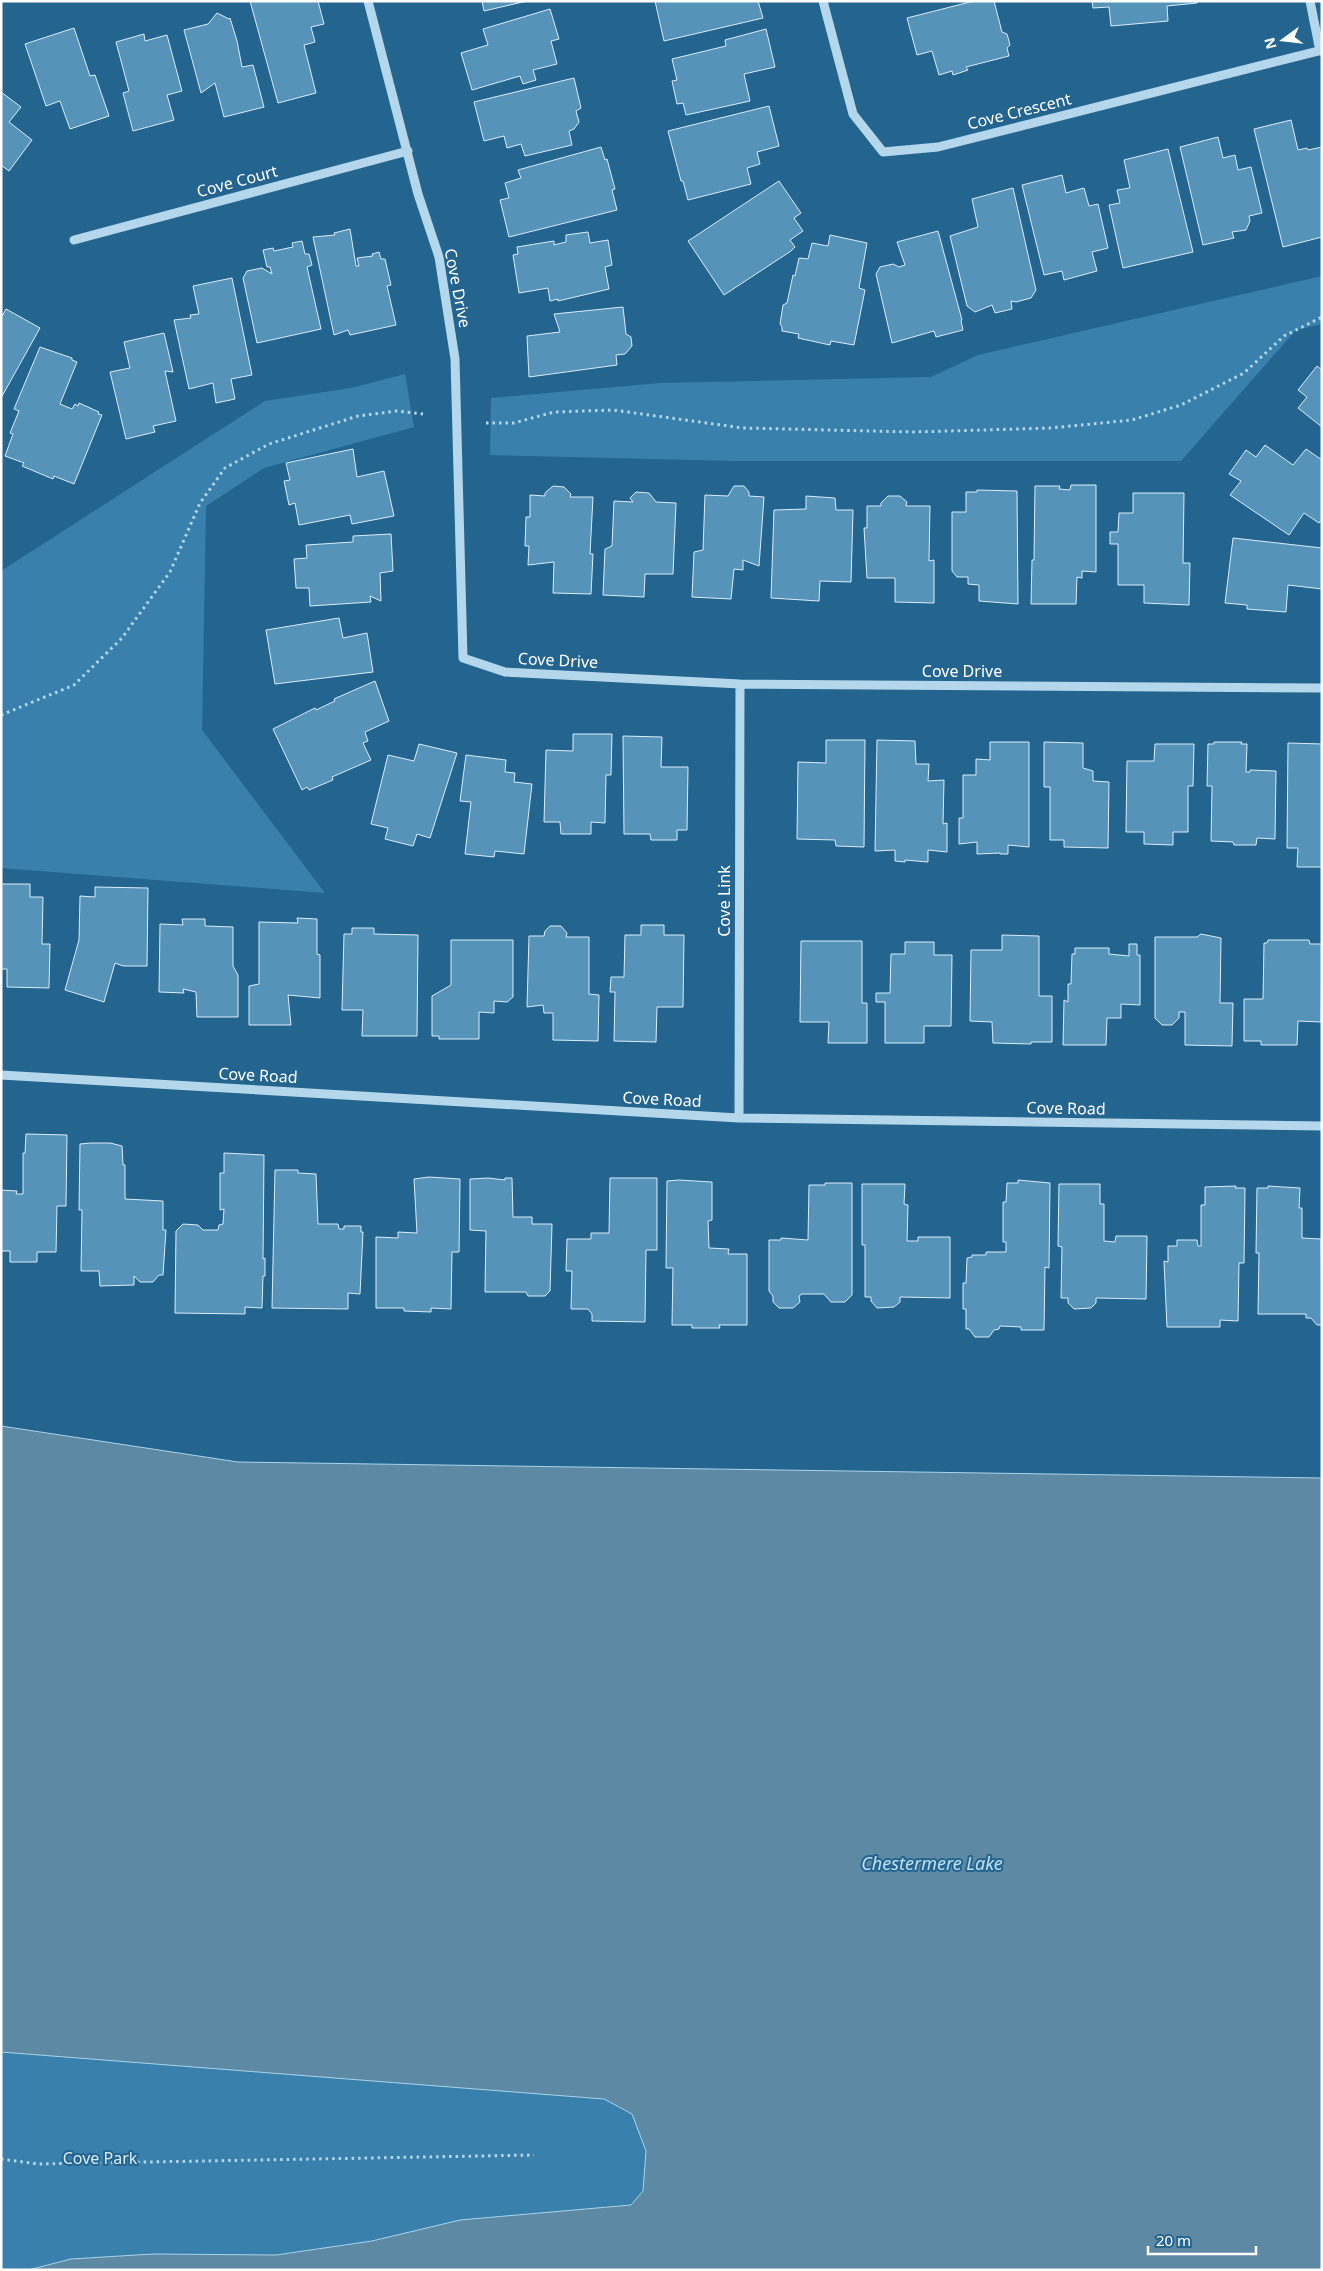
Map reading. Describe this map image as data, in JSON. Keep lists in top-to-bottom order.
{
  "streets": {
    "street": [
      "Cove Crescent",
      "Cove Court",
      "Cove Drive",
      "Cove Link",
      "Cove Road"
    ]
  },
  "crossings": [
    ["Cove Court", "Cove Drive"],
    ["Cove Drive", "Cove Link"],
    ["Cove Link", "Cove Road"]
  ],
  "water": ["Chestermere Lake"],
  "parks": ["Cove Park"],
  "scale_bar": "20 m",
  "north": "left"
}
